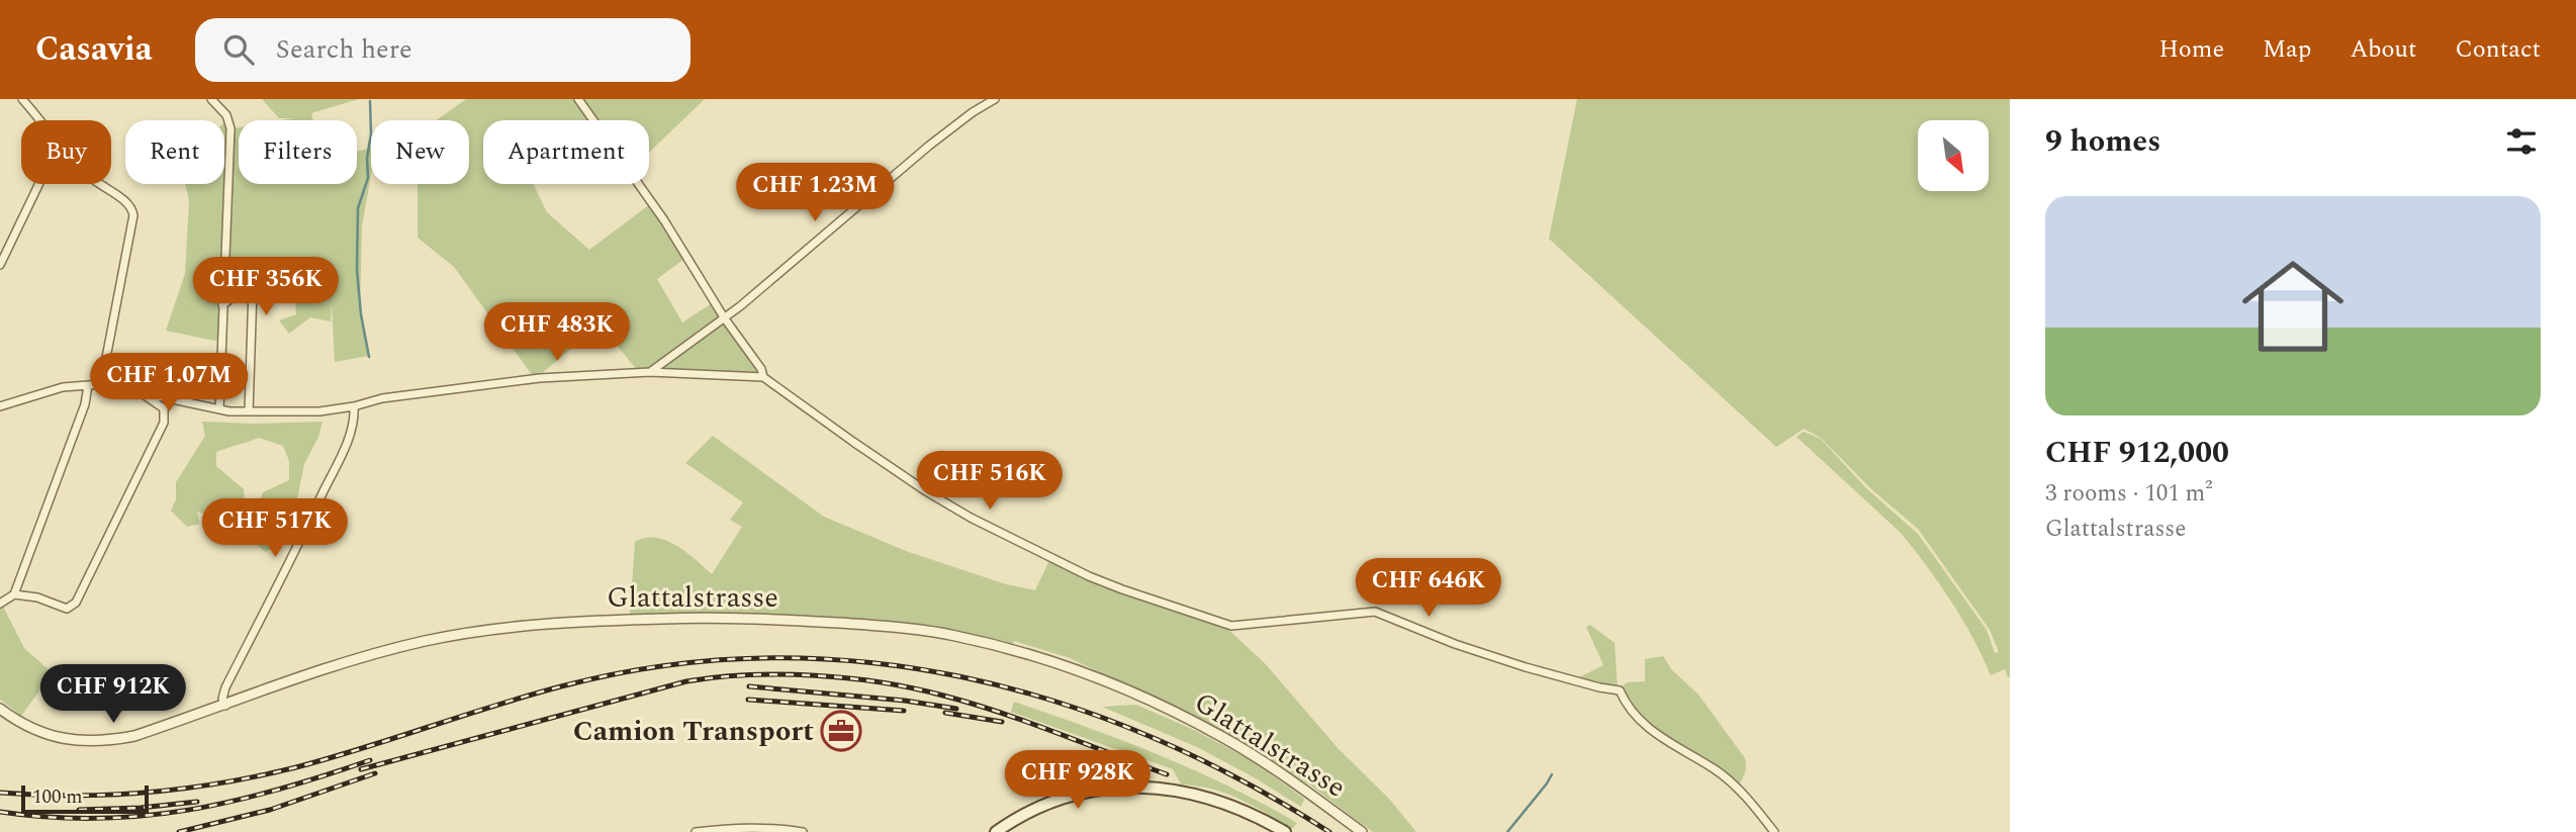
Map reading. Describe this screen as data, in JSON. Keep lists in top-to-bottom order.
{
  "streets": {
    "street": ["Glattalstrasse"]
  },
  "places": {
    "office": ["Camion Transport"]
  },
  "scale_bar": "100 m",
  "north": "bottom right",
  "page": {
    "header": "Casavia",
    "search": "Search here",
    "nav": [
      "Home",
      "Map",
      "About",
      "Contact"
    ],
    "heading": "9 homes",
    "chip": [
      "Buy",
      "Rent",
      "Filters",
      "New",
      "Apartment"
    ],
    "price": [
      "CHF 1.23M",
      "CHF 356K",
      "CHF 483K",
      "CHF 1.07M",
      "CHF 516K",
      "CHF 517K",
      "CHF 646K",
      "CHF 912K",
      "CHF 928K"
    ],
    "list": [
      {
        "name": "CHF 912,000",
        "note": "3 rooms · 101 m² · Glattalstrasse"
      }
    ],
    "scale": "100 m"
  }
}
